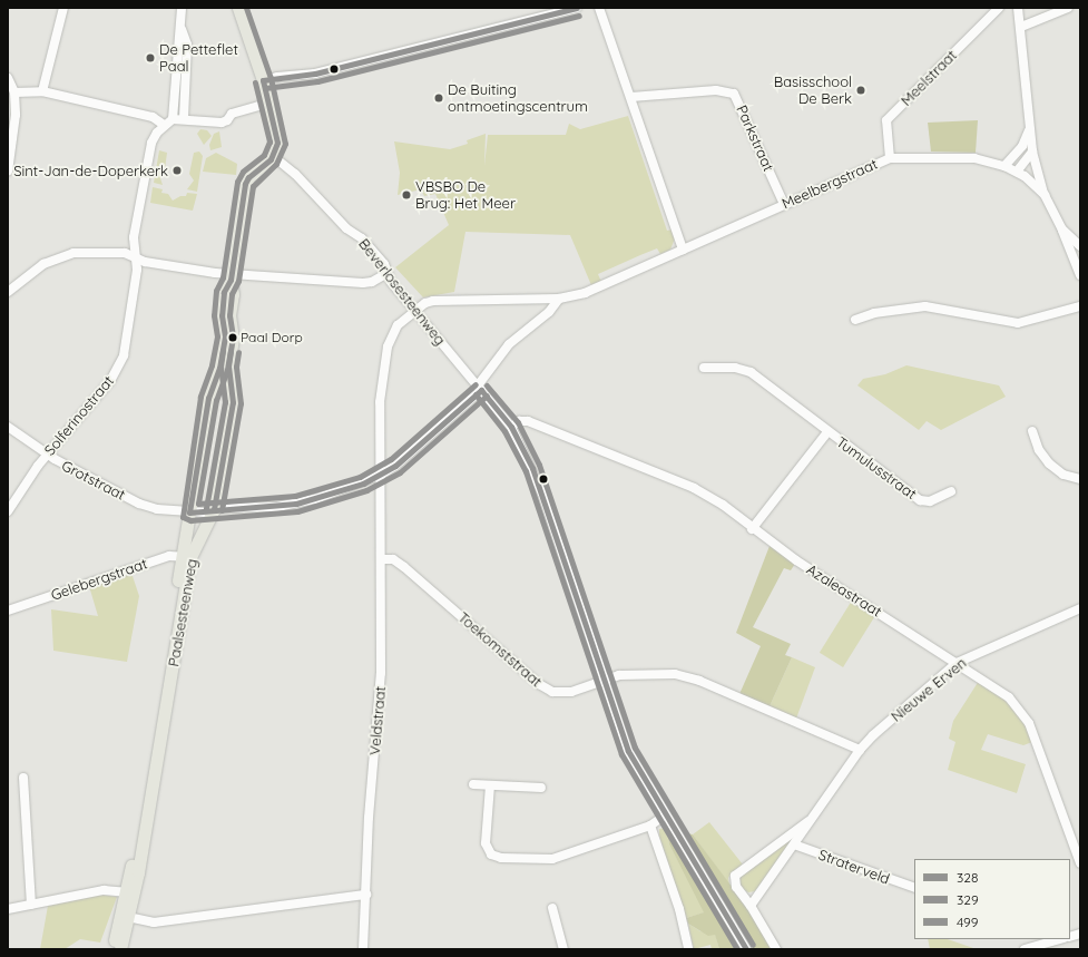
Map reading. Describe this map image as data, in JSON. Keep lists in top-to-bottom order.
{
  "streets": {
    "main road": ["Paalsesteenweg"],
    "street": [
      "Meelstraat",
      "Parkstraat",
      "Meelbergstraat",
      "Beverlosesteenweg",
      "Solferinostraat",
      "Tumulusstraat",
      "Grotstraat",
      "Gelebergstraat",
      "Azaleastraat",
      "Toekomststraat",
      "Nieuwe Erven",
      "Veldstraat",
      "Straterveld"
    ]
  },
  "crossings": [
    ["Meelstraat", "Meelbergstraat"],
    ["Parkstraat", "Meelbergstraat"],
    ["Meelbergstraat", "Beverlosesteenweg"],
    ["Meelbergstraat", "Veldstraat"],
    ["Beverlosesteenweg", "Grotstraat"],
    ["Beverlosesteenweg", "Azaleastraat"],
    ["Beverlosesteenweg", "Paalsesteenweg"],
    ["Beverlosesteenweg", "Toekomststraat"],
    ["Beverlosesteenweg", "Veldstraat"],
    ["Solferinostraat", "Grotstraat"],
    ["Tumulusstraat", "Azaleastraat"],
    ["Grotstraat", "Paalsesteenweg"],
    ["Grotstraat", "Veldstraat"],
    ["Gelebergstraat", "Paalsesteenweg"],
    ["Azaleastraat", "Nieuwe Erven"],
    ["Toekomststraat", "Nieuwe Erven"],
    ["Toekomststraat", "Veldstraat"],
    ["Nieuwe Erven", "Straterveld"]
  ],
  "places": [
    "De Petteflet Paal",
    "Basisschool De Berk",
    "De Buiting ontmoetingscentrum",
    "Sint-Jan-de-Doperkerk",
    "VBSBO De Brug: Het Meer",
    "Paal Dorp"
  ],
  "lines": ["transit line 328", "transit line 499", "transit line 329"],
  "legend": ["328", "329", "499"]
}
